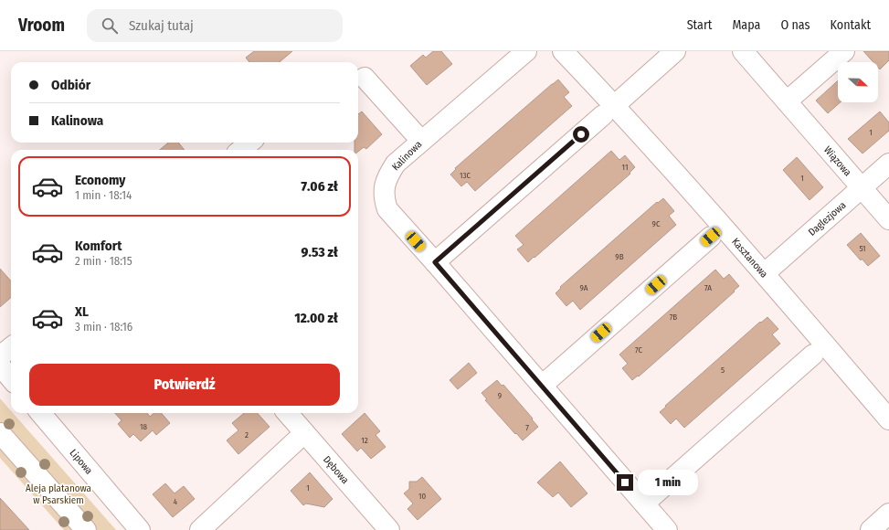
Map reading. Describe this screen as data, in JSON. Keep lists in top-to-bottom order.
{
  "streets": {
    "street": [
      "Kalinowa",
      "Wiązowa",
      "Daglezjowa",
      "Kasztanowa",
      "Lipowa",
      "Dębowa"
    ]
  },
  "crossings": [
    ["Wiązowa", "Daglezjowa"],
    ["Daglezjowa", "Kasztanowa"]
  ],
  "parks": ["Aleja platanowa w Psarskiem"],
  "house_numbers": [
    "1",
    "11",
    "13C",
    "1",
    "9C",
    "51",
    "9B",
    "9A",
    "7A",
    "7B",
    "7C",
    "5",
    "9",
    "18",
    "7",
    "2",
    "12",
    "1",
    "10",
    "4"
  ],
  "north": "right",
  "page": {
    "header": "Vroom",
    "search": "Szukaj tutaj",
    "nav": [
      "Start",
      "Mapa",
      "O nas",
      "Kontakt"
    ],
    "banner": ["Odbiór", "Kalinowa"],
    "list": [
      {
        "name": "Economy",
        "note": "1 min · 18:14",
        "value": "7.06 zł"
      },
      {
        "name": "Komfort",
        "note": "2 min · 18:15",
        "value": "9.53 zł"
      },
      {
        "name": "XL",
        "note": "3 min · 18:16",
        "value": "12.00 zł"
      }
    ],
    "buttons": "Potwierdź",
    "bubble": "1 min"
  }
}
